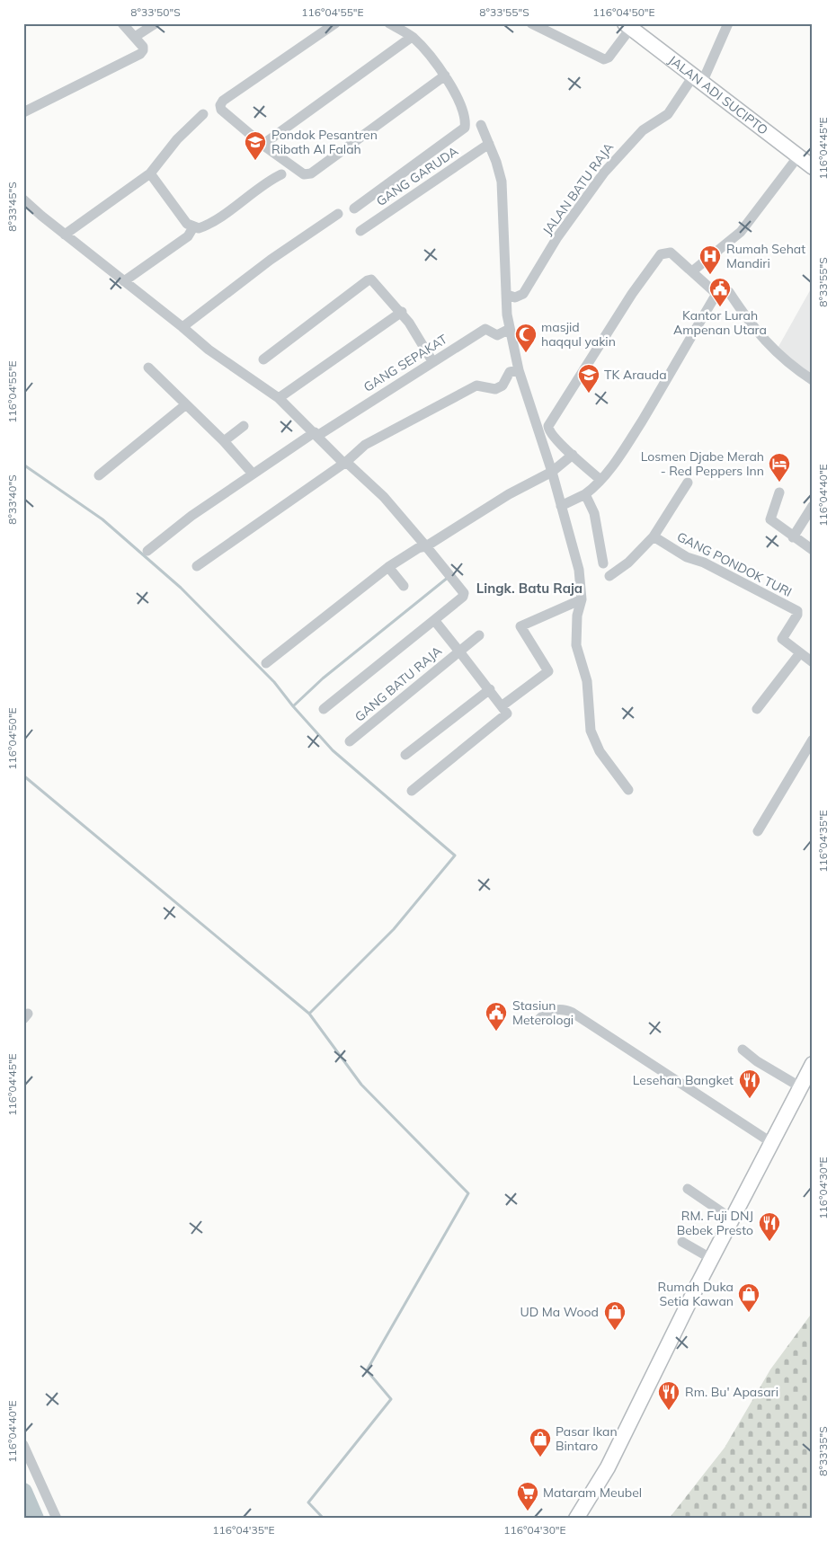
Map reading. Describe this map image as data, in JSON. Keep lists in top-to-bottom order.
{
  "streets": {
    "highway": ["JALAN ADI SUCIPTO"],
    "street": [
      "GANG GARUDA",
      "JALAN BATU RAJA",
      "GANG SEPAKAT",
      "GANG PONDOK TURI",
      "GANG BATU RAJA"
    ]
  },
  "crossings": [
    ["JALAN ADI SUCIPTO", "JALAN BATU RAJA"]
  ],
  "districts": ["Lingk. Batu Raja"],
  "places": {
    "school or university": ["Pondok Pesantren Ribath Al Falah", "TK Arauda"],
    "hospital": ["Rumah Sehat Mandiri"],
    "public building": ["Kantor Lurah Ampenan Utara", "Stasiun Meterologi"],
    "mosque": ["masjid haqqul yakin"],
    "hotel": ["Losmen Djabe Merah - Red Peppers Inn"],
    "restaurant": ["Lesehan Bangket", "RM. Fuji DNJ Bebek Presto", "Rm. Bu' Apasari"],
    "shop": ["Rumah Duka Setia Kawan", "UD Ma Wood", "Pasar Ikan Bintaro"],
    "supermarket": ["Mataram Meubel"]
  },
  "coordinates": [
    "8°33'50\"S",
    "116°04'55\"E",
    "8°33'55\"S",
    "116°04'50\"E",
    "116°04'45\"E",
    "8°33'45\"S",
    "116°04'40\"E",
    "8°33'40\"S",
    "116°04'35\"E",
    "116°04'30\"E",
    "8°33'35\"S"
  ]
}
